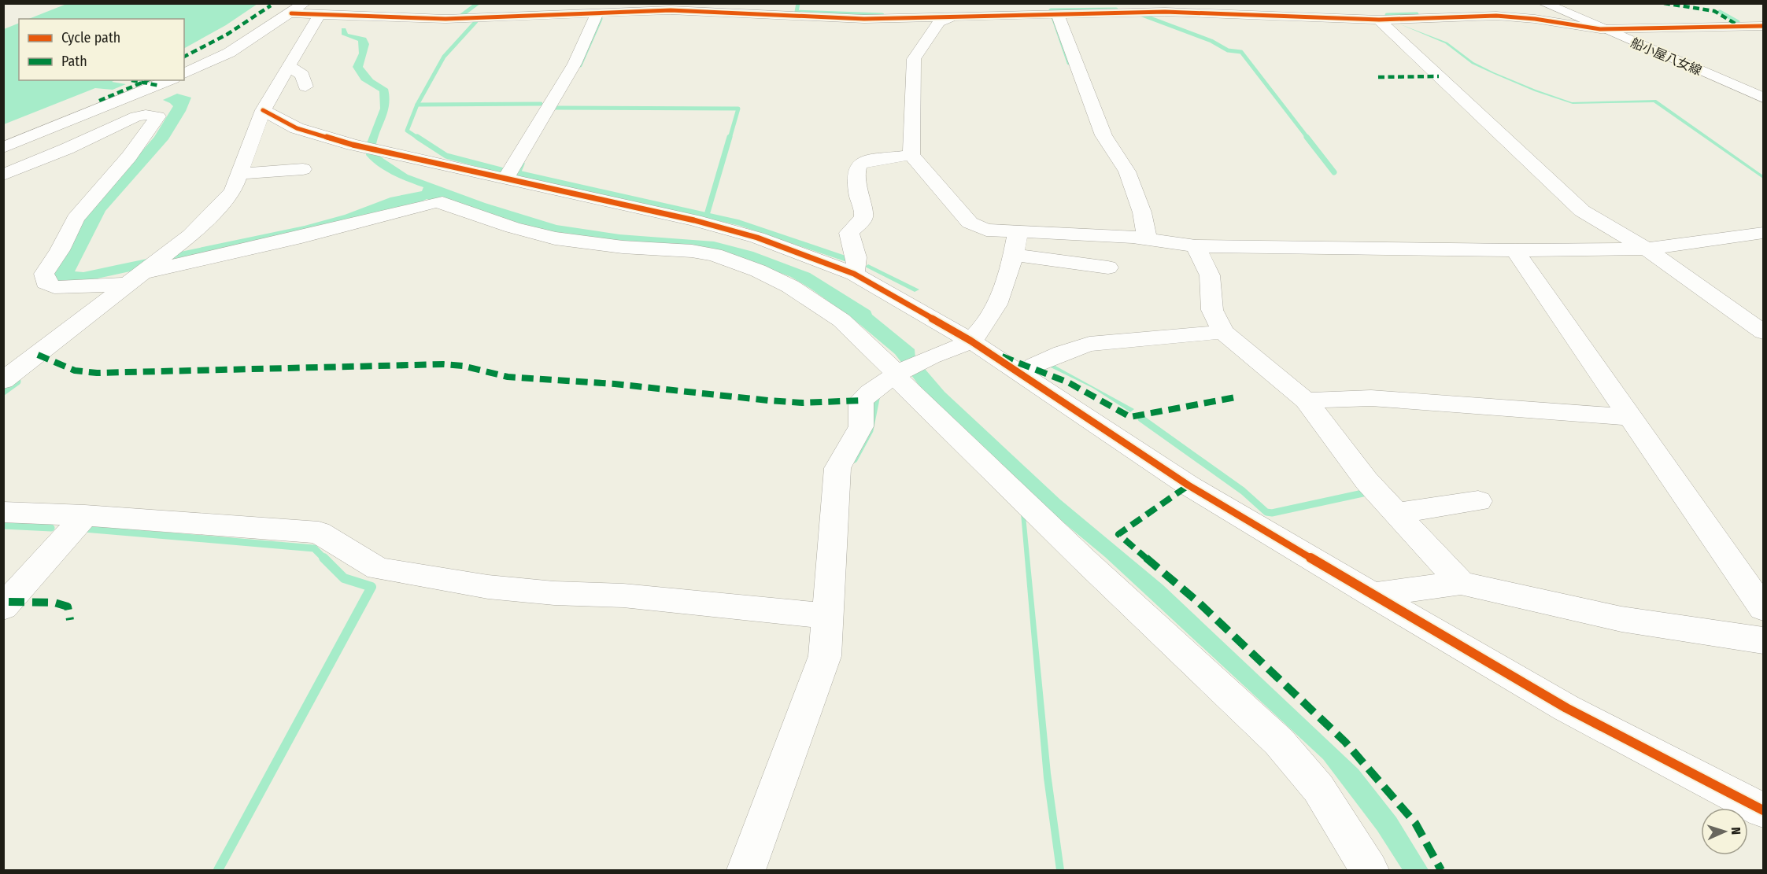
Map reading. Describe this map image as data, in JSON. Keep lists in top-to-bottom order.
{
  "streets": {
    "street": ["船小屋八女線"]
  },
  "legend": ["Cycle path", "Path"],
  "north": "right"
}
